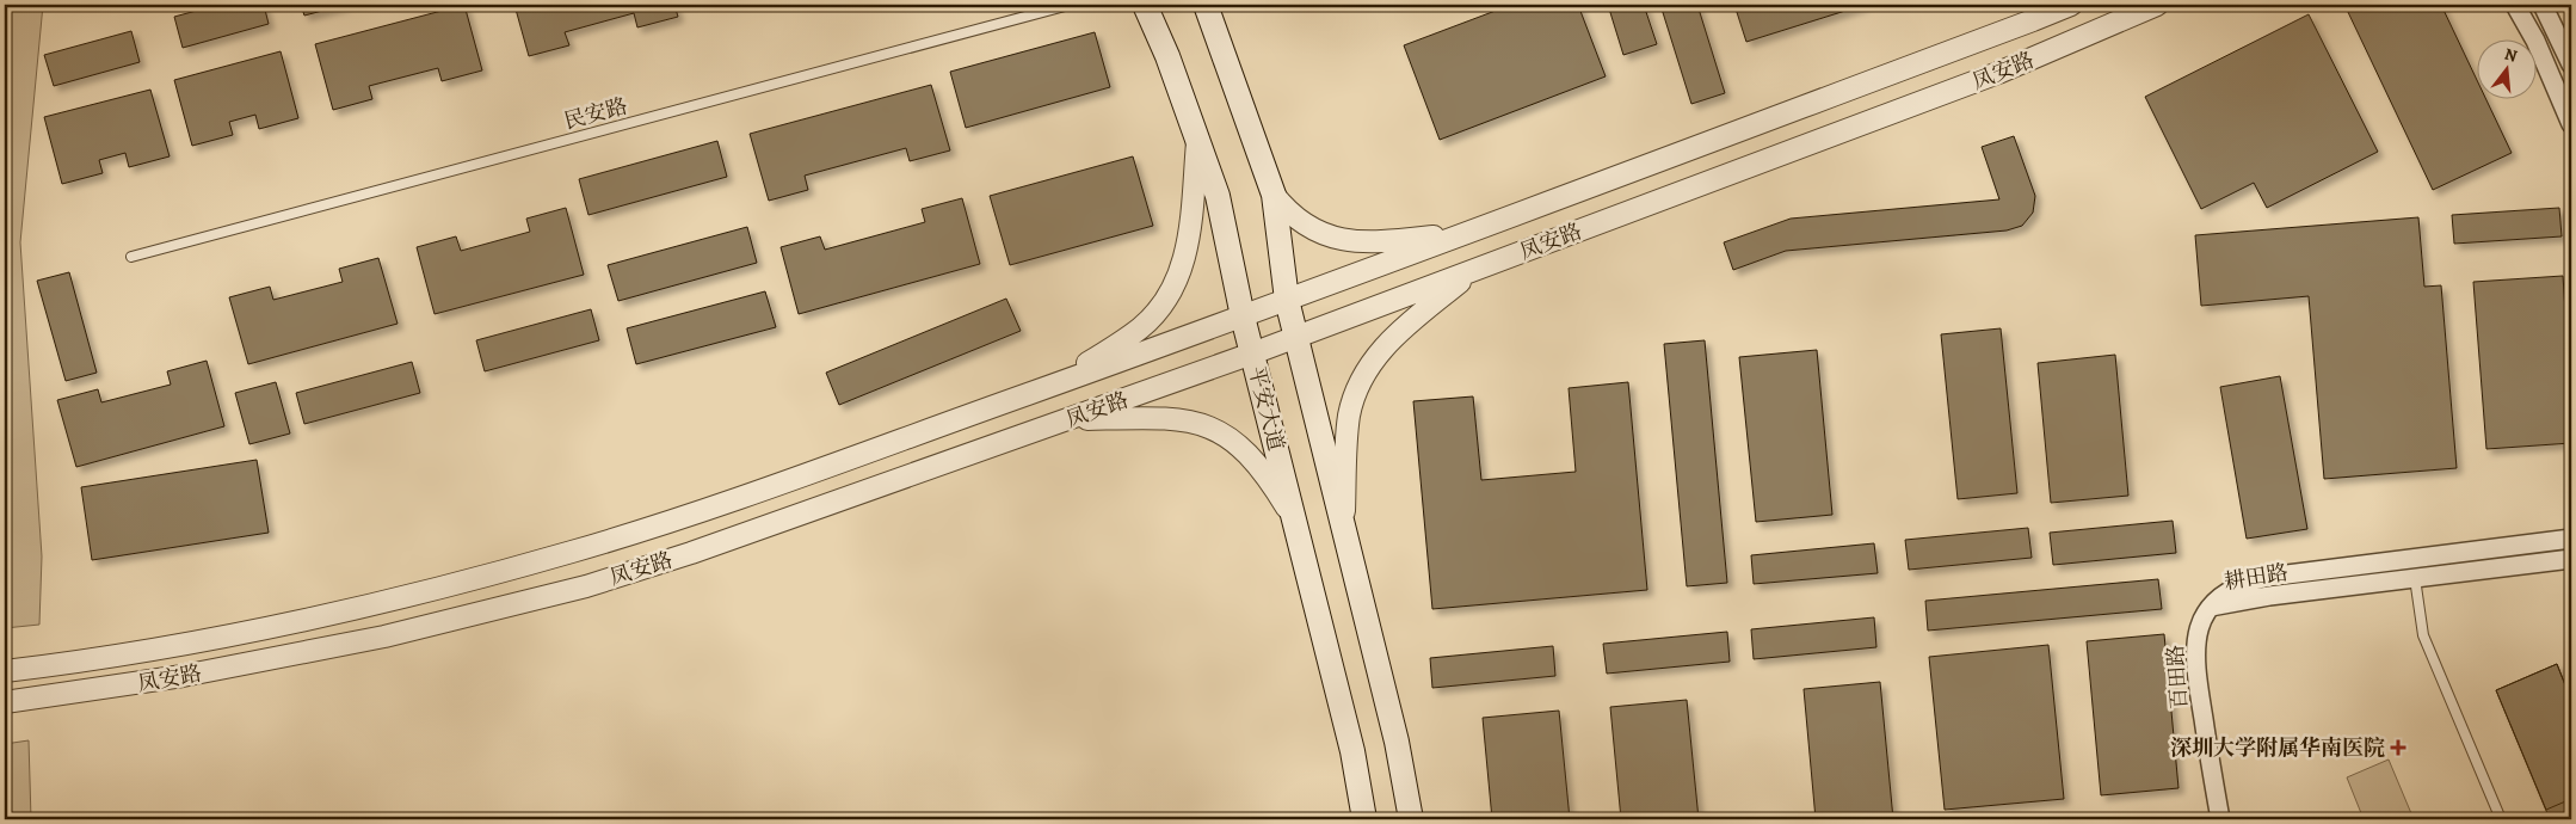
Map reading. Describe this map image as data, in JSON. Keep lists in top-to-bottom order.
{
  "streets": {
    "main road": ["平安大道"],
    "street": ["凤安路", "耕田路", "百田路"],
    "lane": ["民安路"]
  },
  "crossings": [
    ["凤安路", "平安大道"],
    ["耕田路", "百田路"]
  ],
  "places": {
    "health": ["深圳大学附属华南医院"]
  },
  "north": "top"
}
